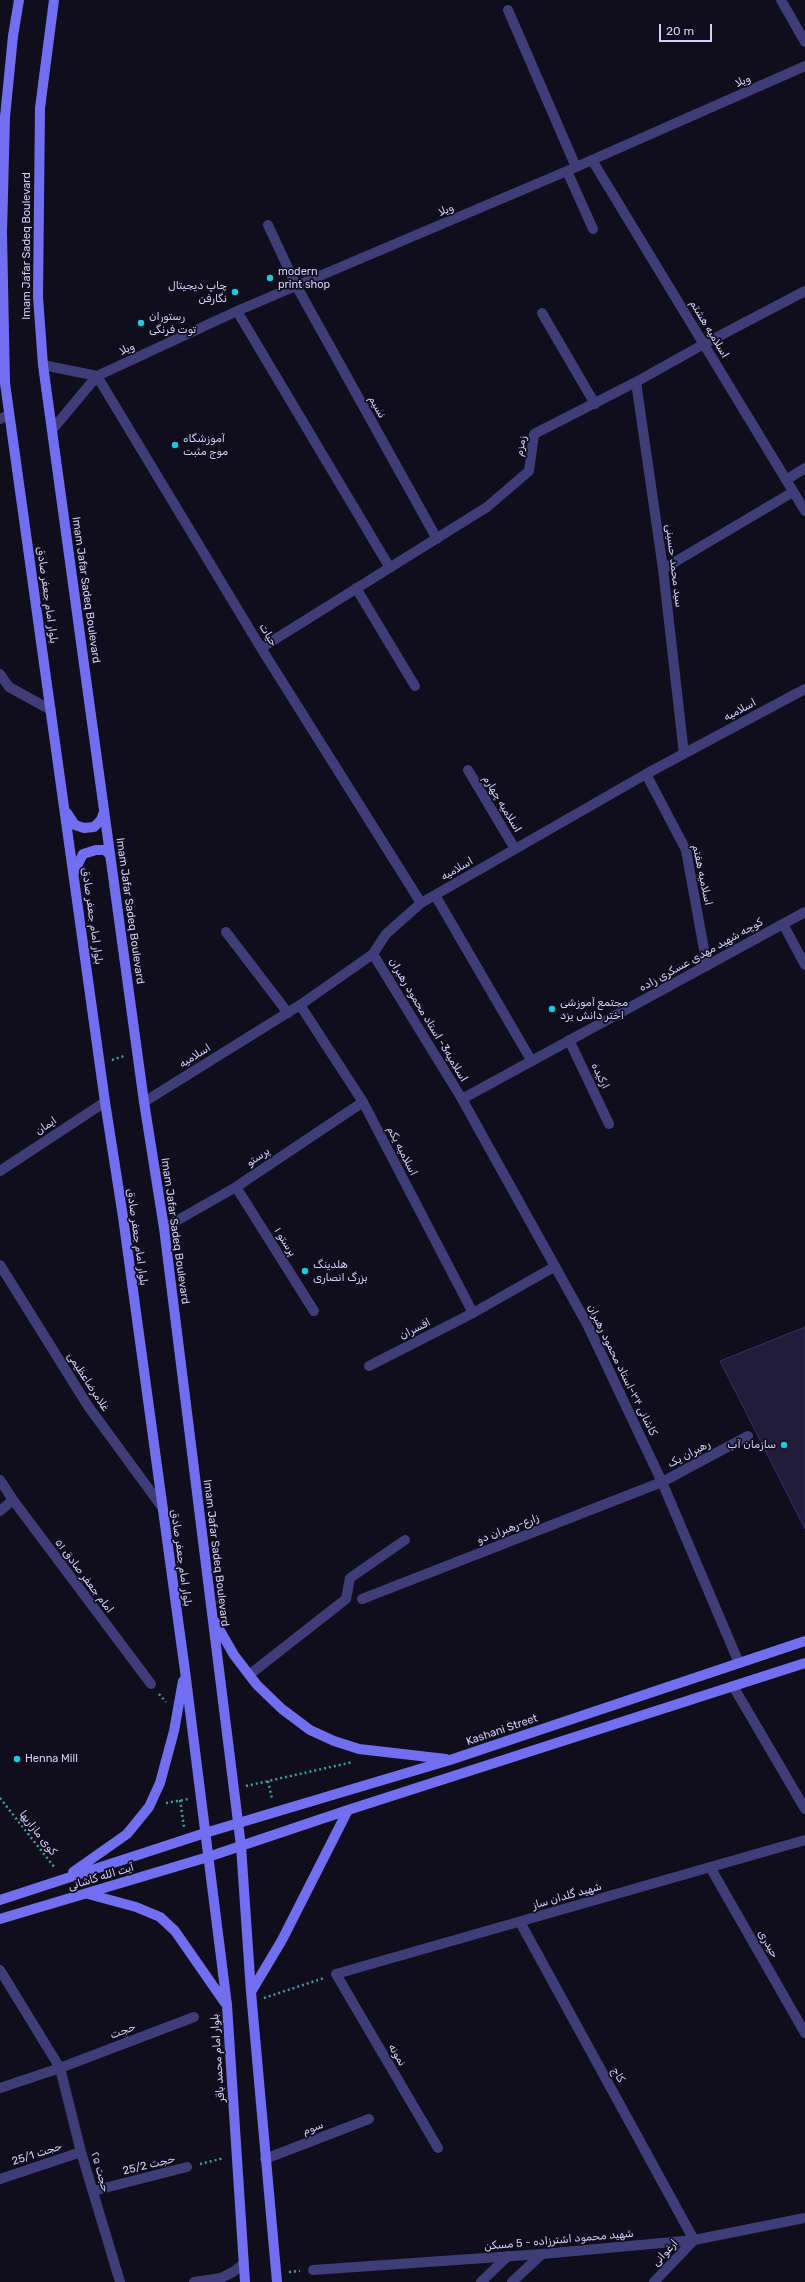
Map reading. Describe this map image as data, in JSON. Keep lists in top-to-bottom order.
{
  "streets": {
    "main road": [
      "Imam Jafar Sadeq Boulevard",
      "بلوار امام جعفر صادق",
      "Kashani Street",
      "آیت الله کاشانی",
      "بلوار امام محمد باقر"
    ],
    "street": [
      "ویلا",
      "اسلامیه هشتم",
      "نسیم",
      "زمزم",
      "سید محمد حسینی",
      "حیات",
      "اسلامیه",
      "اسلامیه چهارم",
      "اسلامیه هفتم",
      "کوچه شهید مهدی عسکری زاده",
      "اسلامیه3- استاد محمود رهبران",
      "ارکیده",
      "ایمان",
      "اسلامیه یکم",
      "پرستو",
      "پرستو ۱",
      "افسران",
      "کاشانی ۳۴-استاد محمود رهبران",
      "غلامرضاعظیمی",
      "رهبران یک",
      "زارع-رهبران دو",
      "امام جعفر صادق ۵۱",
      "شهید گلدان ساز",
      "حیدری",
      "حجت",
      "نمونه",
      "کاج",
      "سوم",
      "حجت 25/1",
      "حجت 25/2",
      "حجت ۲۵",
      "شهید محمود اشترزاده - 5 مسکن",
      "ارغوانی"
    ],
    "path": ["کوی مازاریها"]
  },
  "crossings": [
    ["ویلا", "Imam Jafar Sadeq Boulevard"],
    ["ویلا", "اسلامیه هشتم"],
    ["ویلا", "نسیم"],
    ["ویلا", "حیات"],
    ["Imam Jafar Sadeq Boulevard", "اسلامیه"],
    ["Imam Jafar Sadeq Boulevard", "پرستو"],
    ["Imam Jafar Sadeq Boulevard", "Kashani Street"],
    ["اسلامیه هشتم", "زمزم"],
    ["نسیم", "زمزم"],
    ["زمزم", "سید محمد حسینی"],
    ["زمزم", "حیات"],
    ["سید محمد حسینی", "اسلامیه"],
    ["بلوار امام جعفر صادق", "ایمان"],
    ["بلوار امام جعفر صادق", "غلامرضاعظیمی"],
    ["بلوار امام جعفر صادق", "Kashani Street"],
    ["بلوار امام جعفر صادق", "آیت الله کاشانی"],
    ["بلوار امام جعفر صادق", "بلوار امام محمد باقر"],
    ["حیات", "اسلامیه"],
    ["اسلامیه", "اسلامیه چهارم"],
    ["اسلامیه", "اسلامیه هفتم"],
    ["اسلامیه", "اسلامیه3- استاد محمود رهبران"],
    ["اسلامیه", "اسلامیه یکم"],
    ["اسلامیه هفتم", "کوچه شهید مهدی عسکری زاده"],
    ["کوچه شهید مهدی عسکری زاده", "اسلامیه3- استاد محمود رهبران"],
    ["کوچه شهید مهدی عسکری زاده", "ارکیده"],
    ["کوچه شهید مهدی عسکری زاده", "کاشانی ۳۴-استاد محمود رهبران"],
    ["اسلامیه3- استاد محمود رهبران", "کاشانی ۳۴-استاد محمود رهبران"],
    ["اسلامیه یکم", "پرستو"],
    ["اسلامیه یکم", "افسران"],
    ["پرستو", "پرستو ۱"],
    ["افسران", "کاشانی ۳۴-استاد محمود رهبران"],
    ["کاشانی ۳۴-استاد محمود رهبران", "رهبران یک"],
    ["کاشانی ۳۴-استاد محمود رهبران", "زارع-رهبران دو"],
    ["کاشانی ۳۴-استاد محمود رهبران", "Kashani Street"],
    ["رهبران یک", "زارع-رهبران دو"],
    ["Kashani Street", "آیت الله کاشانی"],
    ["Kashani Street", "بلوار امام محمد باقر"],
    ["کوی مازاریها", "آیت الله کاشانی"],
    ["آیت الله کاشانی", "بلوار امام محمد باقر"],
    ["شهید گلدان ساز", "حیدری"],
    ["شهید گلدان ساز", "نمونه"],
    ["شهید گلدان ساز", "کاج"],
    ["حجت", "حجت ۲۵"],
    ["کاج", "شهید محمود اشترزاده - 5 مسکن"],
    ["کاج", "ارغوانی"],
    ["حجت 25/1", "حجت ۲۵"],
    ["حجت 25/2", "حجت ۲۵"],
    ["شهید محمود اشترزاده - 5 مسکن", "ارغوانی"]
  ],
  "places": [
    "modern print shop",
    "چاپ دیجیتال نگارفن",
    "رستوران توت فرنگی",
    "آموزشگاه موج مثبت",
    "مجتمع آموزشی اختر دانش یزد",
    "هلدینگ بزرگ انصاری",
    "سازمان آب",
    "Henna Mill"
  ],
  "scale_bar": "20 m"
}
